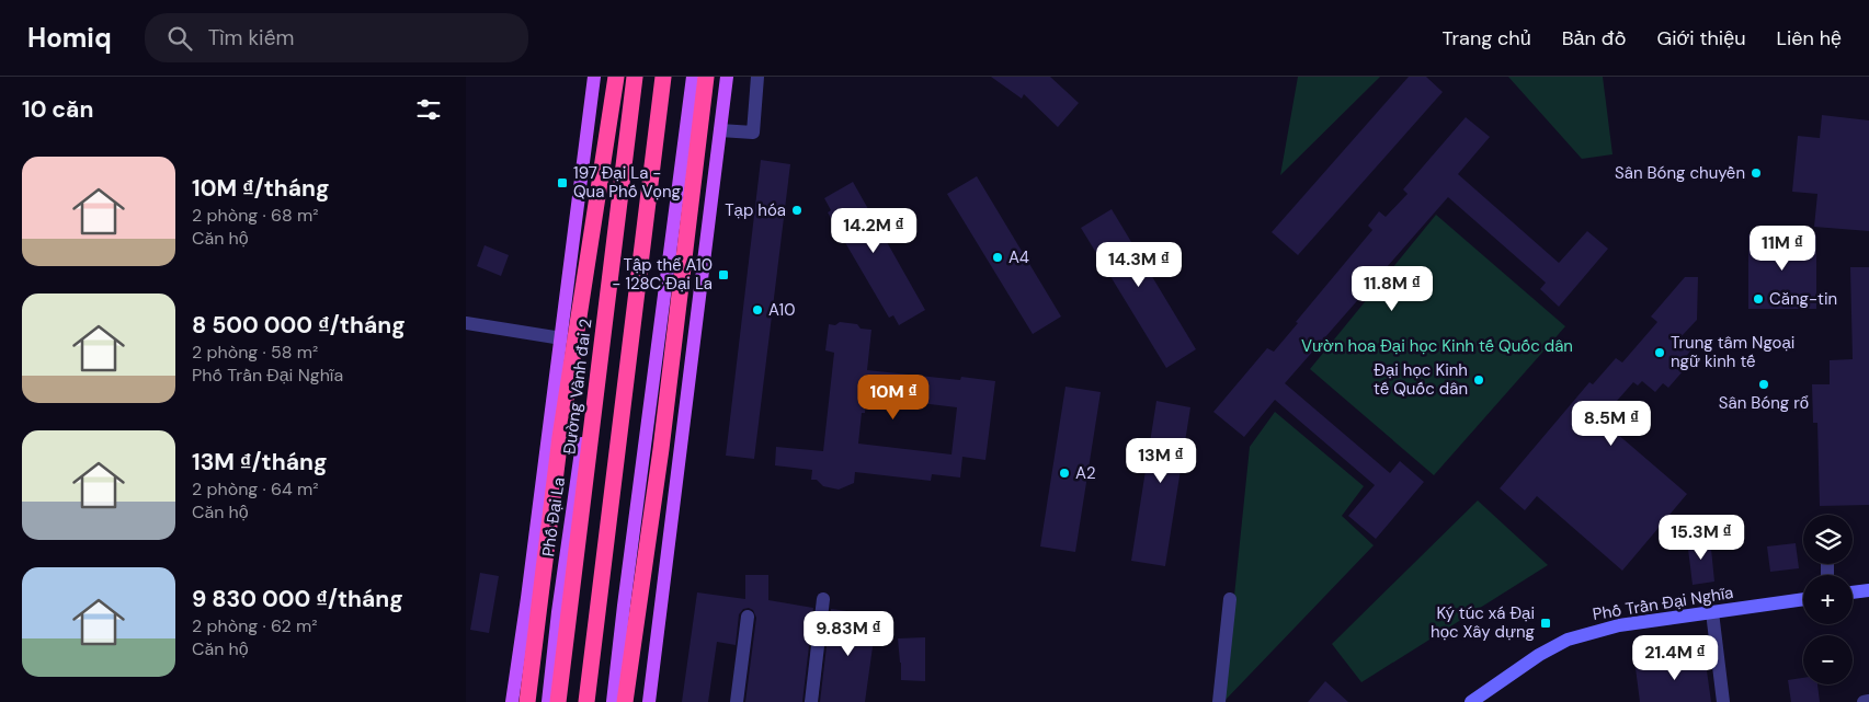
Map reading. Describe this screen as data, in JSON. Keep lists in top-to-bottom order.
{
  "streets": {
    "highway": ["Đường Vành đai 2"],
    "main road": ["Phố Đại La"],
    "street": ["Phố Trần Đại Nghĩa"]
  },
  "parks": ["Vườn hoa Đại học Kinh tế Quốc dân"],
  "places": {
    "other": [
      "Sân Bóng chuyền",
      "Tạp hóa",
      "A4",
      "Căng-tin",
      "A10",
      "Trung tâm Ngoại ngữ kinh tế",
      "Đại học Kinh tế Quốc dân",
      "Sân Bóng rổ",
      "A2"
    ],
    "transit": ["197 Đại La - Qua Phố Vọng", "Tập thể A10 - 128C Đại La", "Ký túc xá Đại học Xây dựng"]
  },
  "page": {
    "header": "Homiq",
    "search": "Tìm kiếm",
    "nav": [
      "Trang chủ",
      "Bản đồ",
      "Giới thiệu",
      "Liên hệ"
    ],
    "heading": "10 căn",
    "list": [
      {
        "name": "10M ₫/tháng",
        "note": "2 phòng · 68 m² · Căn hộ"
      },
      {
        "name": "8 500 000 ₫/tháng",
        "note": "2 phòng · 58 m² · Phố Trần Đại Nghĩa"
      },
      {
        "name": "13M ₫/tháng",
        "note": "2 phòng · 64 m² · Căn hộ"
      },
      {
        "name": "9 830 000 ₫/tháng",
        "note": "2 phòng · 62 m² · Căn hộ"
      }
    ],
    "price": [
      "14.2M ₫",
      "11M ₫",
      "14.3M ₫",
      "11.8M ₫",
      "10M ₫",
      "8.5M ₫",
      "13M ₫",
      "15.3M ₫",
      "9.83M ₫",
      "21.4M ₫"
    ],
    "map_buttons": ["+", "−"]
  }
}
